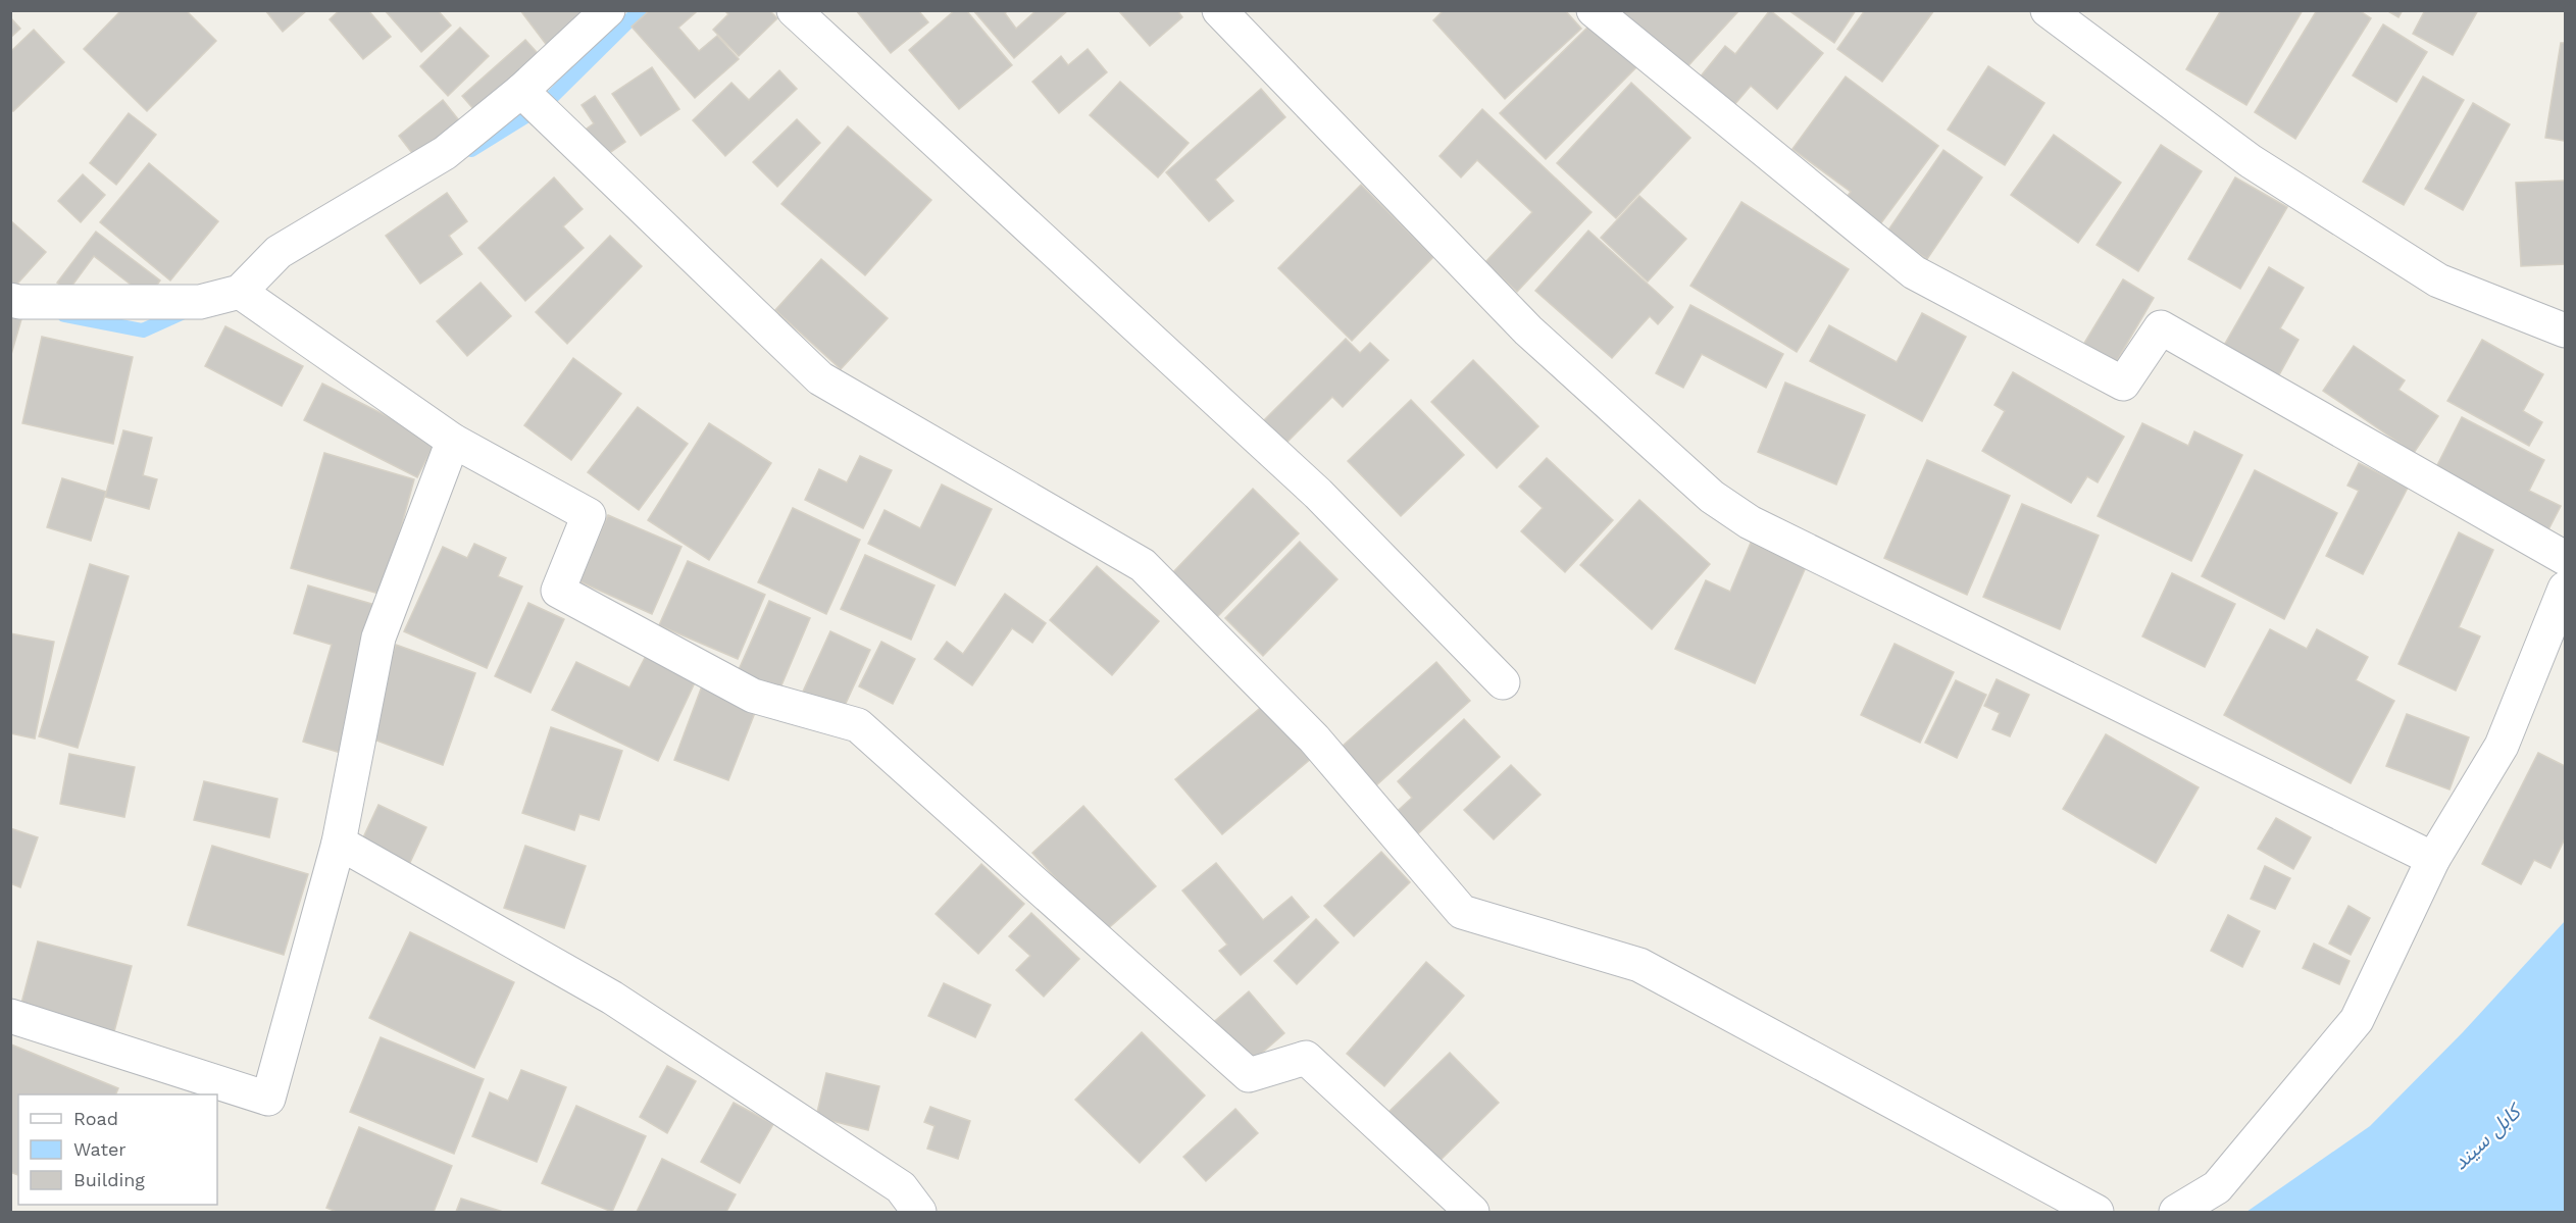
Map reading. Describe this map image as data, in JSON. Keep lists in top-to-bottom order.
{
  "water": ["کابل سيند"],
  "legend": ["Road", "Water", "Building"]
}
